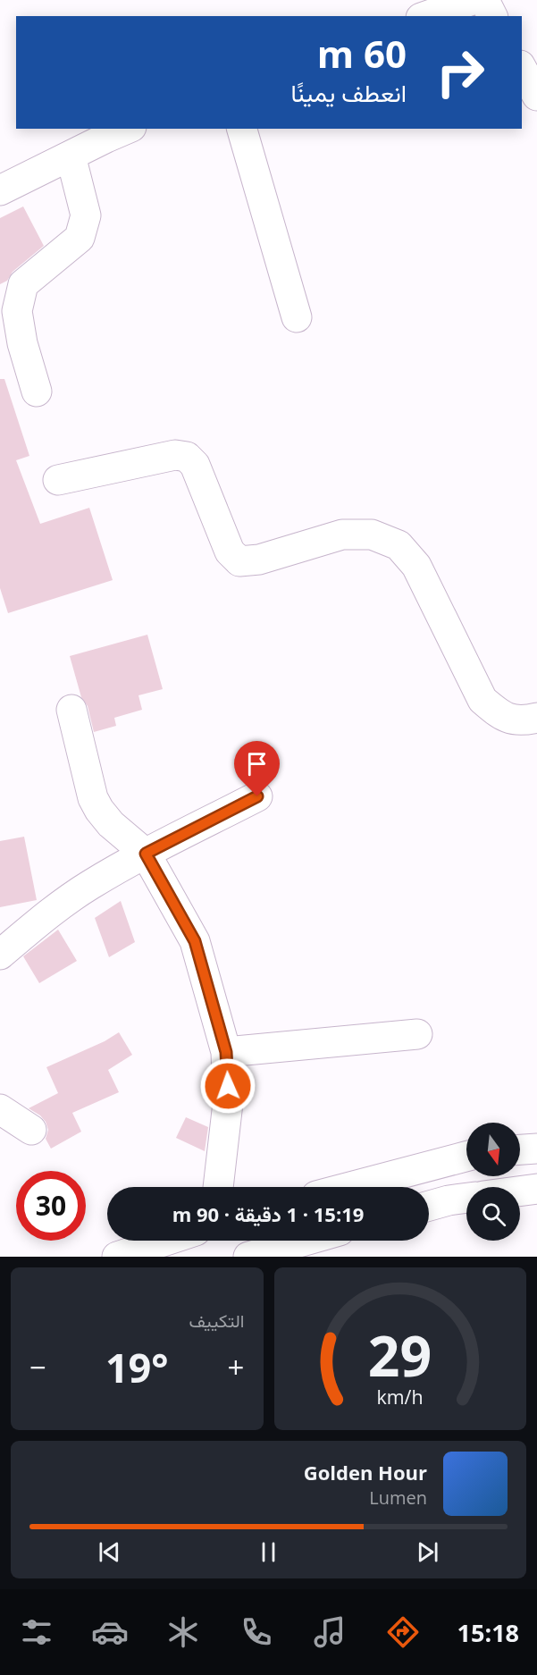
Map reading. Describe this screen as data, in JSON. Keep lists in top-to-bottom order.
{
  "north": "bottom",
  "page": {
    "turn": ["60 m", "انعطف يمينًا"],
    "limit": "30",
    "trip": "15:19 · 1 دقيقة · 90 m",
    "tile": "التكييف",
    "heat": ["−", "19°", "+"],
    "song": ["Golden Hour", "Lumen"],
    "tabs": "15:18",
    "gauge": ["29", "km/h"]
  }
}
